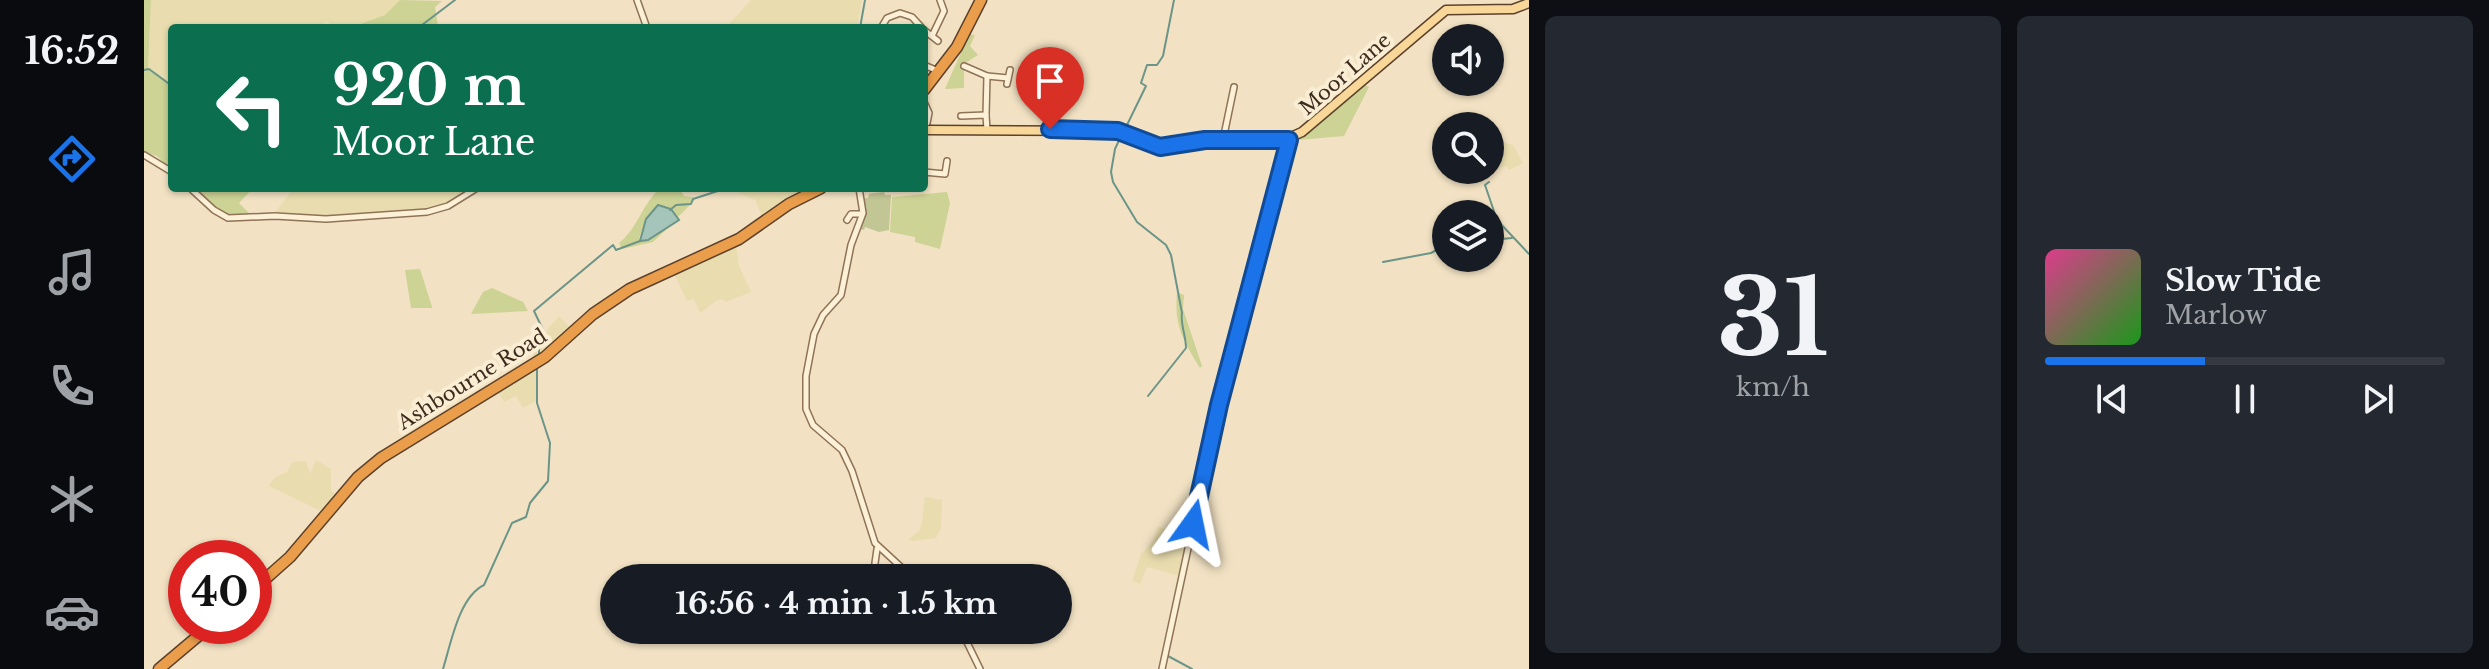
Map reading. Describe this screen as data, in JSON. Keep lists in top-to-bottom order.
{
  "streets": {
    "highway": ["Ashbourne Road"],
    "main road": ["Moor Lane"]
  },
  "page": {
    "tabs": "16:52",
    "tile": ["31", "km/h"],
    "turn": ["920 m", "Moor Lane"],
    "song": ["Slow Tide", "Marlow"],
    "limit": "40",
    "trip": "16:56 · 4 min · 1.5 km"
  }
}
